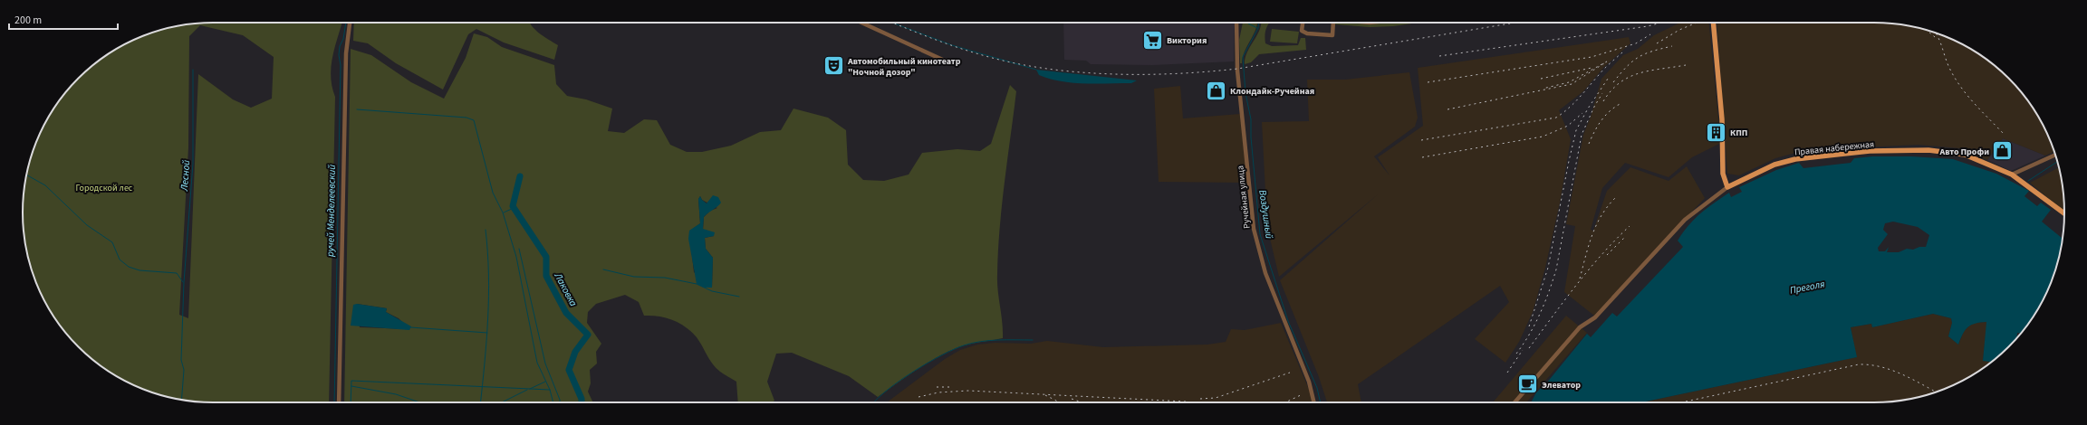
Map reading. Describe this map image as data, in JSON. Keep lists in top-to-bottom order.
{
  "streets": {
    "main road": ["Правая набережная"],
    "street": ["Ручейная улица"]
  },
  "water": [
    "Лесной",
    "ручей Менделеевский",
    "Воздушный",
    "Преголя",
    "Лаковка"
  ],
  "parks": ["Городской лес"],
  "places": {
    "supermarket": ["Виктория"],
    "theatre": ["Автомобильный кинотеатр \"Ночной дозор\""],
    "shop": ["Клондайк-Ручейная", "Авто Профи"],
    "building": ["КПП"],
    "cafe": ["Элеватор"]
  },
  "scale_bar": "200 m"
}
